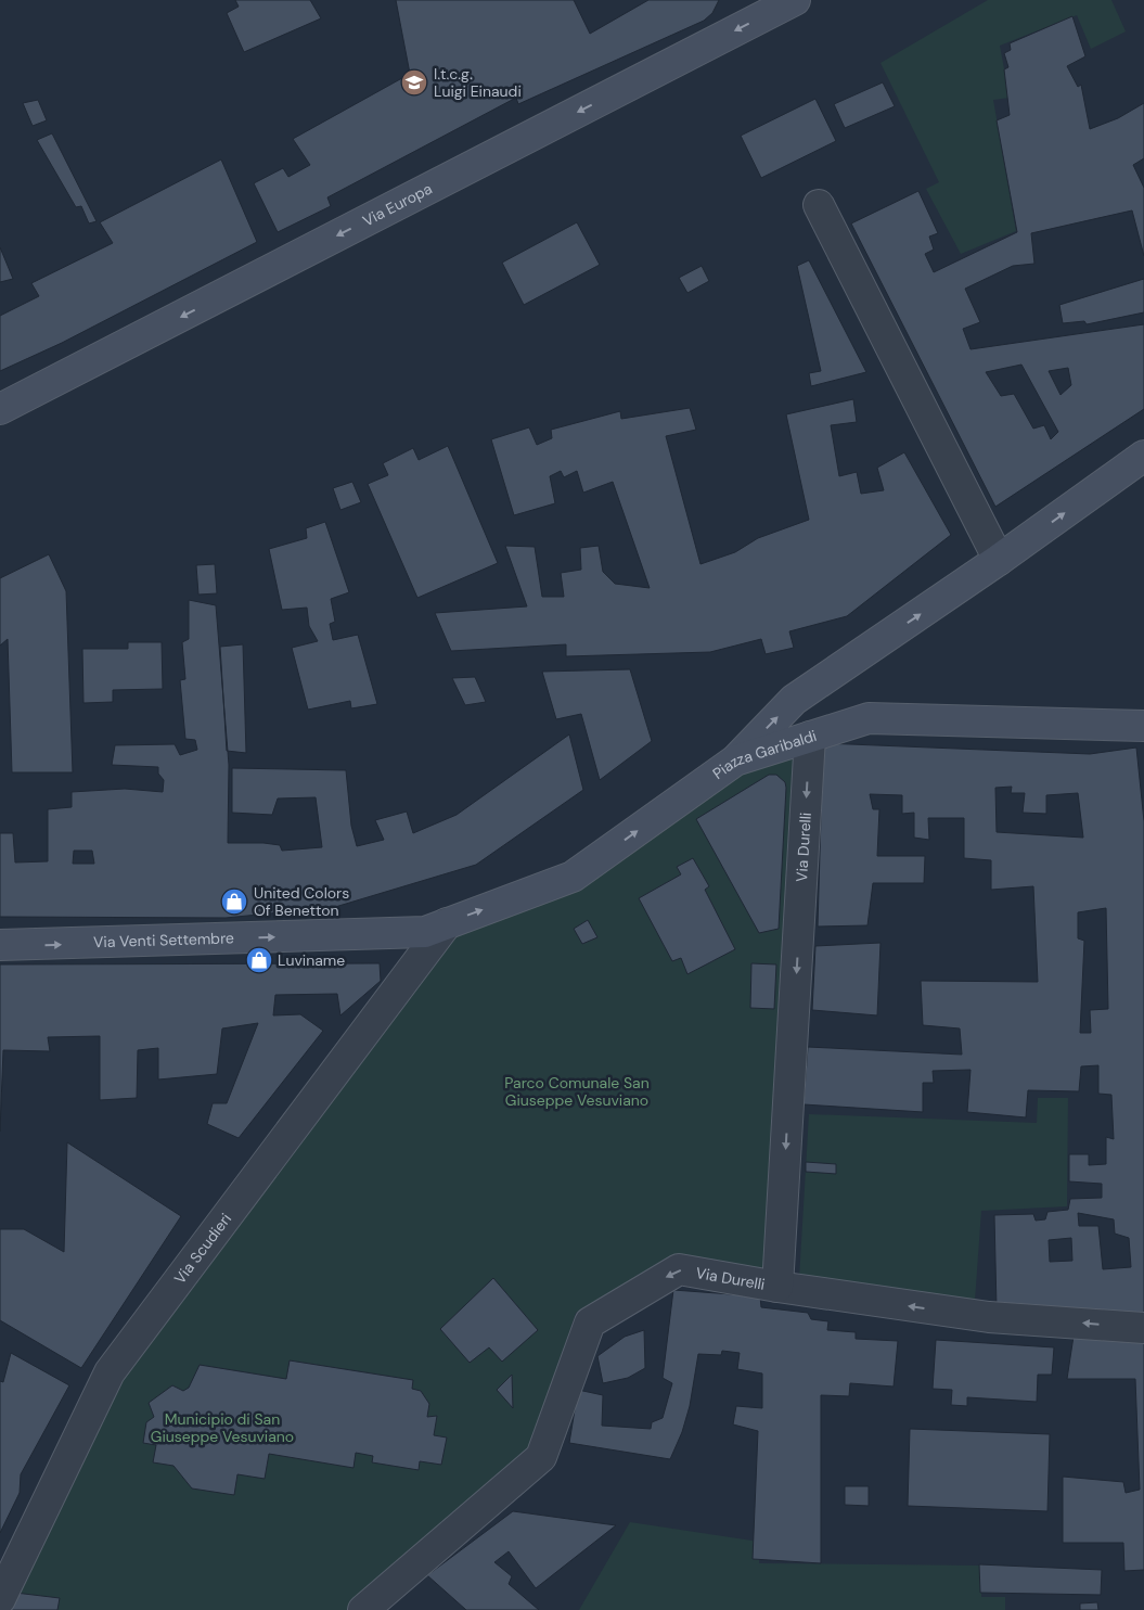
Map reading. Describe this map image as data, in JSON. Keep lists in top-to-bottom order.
{
  "streets": {
    "main road": ["Via Europa", "Piazza Garibaldi", "Via Venti Settembre"],
    "street": ["Via Durelli", "Via Scudieri"]
  },
  "crossings": [
    ["Piazza Garibaldi", "Via Durelli"],
    ["Piazza Garibaldi", "Via Venti Settembre"],
    ["Piazza Garibaldi", "Via Scudieri"],
    ["Via Venti Settembre", "Via Scudieri"]
  ],
  "one_way": [
    "Via Europa",
    "Piazza Garibaldi",
    "Via Durelli",
    "Via Venti Settembre"
  ],
  "parks": ["Parco Comunale San Giuseppe Vesuviano", "Municipio di San Giuseppe Vesuviano"],
  "places": {
    "school or university": ["I.t.c.g. Luigi Einaudi"],
    "shop": ["United Colors Of Benetton", "Luviname"]
  }
}
